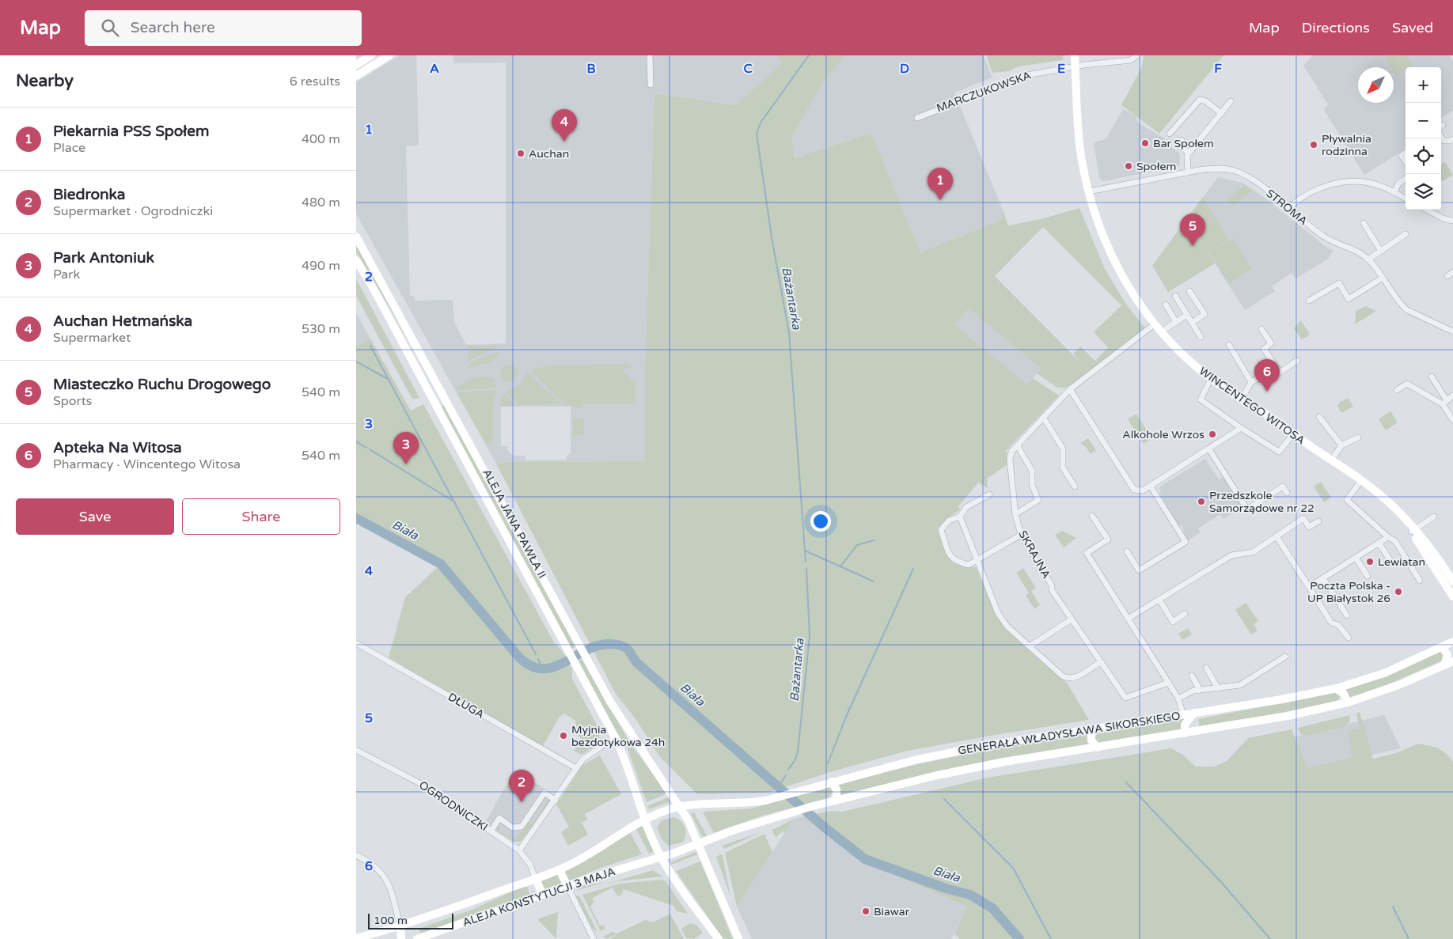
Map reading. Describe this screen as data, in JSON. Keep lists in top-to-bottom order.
{
  "streets": {
    "main road": [
      "WINCENTEGO WITOSA",
      "ALEJA JANA PAWŁA II",
      "GENERAŁA WŁADYSŁAWA SIKORSKIEGO",
      "ALEJA KONSTYTUCJI 3 MAJA"
    ],
    "street": [
      "MARCZUKOWSKA",
      "STROMA",
      "SKRAJNA",
      "DŁUGA",
      "OGRODNICZKI"
    ]
  },
  "crossings": [
    ["STROMA", "WINCENTEGO WITOSA"],
    ["WINCENTEGO WITOSA", "SKRAJNA"],
    ["ALEJA JANA PAWŁA II", "GENERAŁA WŁADYSŁAWA SIKORSKIEGO"],
    ["ALEJA JANA PAWŁA II", "ALEJA KONSTYTUCJI 3 MAJA"],
    ["GENERAŁA WŁADYSŁAWA SIKORSKIEGO", "ALEJA KONSTYTUCJI 3 MAJA"],
    ["OGRODNICZKI", "ALEJA KONSTYTUCJI 3 MAJA"]
  ],
  "water": ["Bażantarka", "Biała"],
  "places": [
    "Bar Społem",
    "Pływalnia rodzinna",
    "Auchan",
    "Społem",
    "Alkohole Wrzos",
    "Przedszkole Samorządowe nr 22",
    "Lewiatan",
    "Poczta Polska - UP Białystok 26",
    "Myjnia bezdotykowa 24h",
    "Biawar"
  ],
  "scale_bar": "100 m",
  "north": "bottom left",
  "page": {
    "header": "Map",
    "search": "Search here",
    "nav": ["Map", "Directions", "Saved"],
    "heading": ["Nearby", "6 results"],
    "map_buttons": ["+", "−"],
    "list": [
      {
        "mark": "1",
        "name": "Piekarnia PSS Społem",
        "note": "Place",
        "value": "400 m"
      },
      {
        "mark": "2",
        "name": "Biedronka",
        "note": "Supermarket · Ogrodniczki",
        "value": "480 m"
      },
      {
        "mark": "3",
        "name": "Park Antoniuk",
        "note": "Park",
        "value": "490 m"
      },
      {
        "mark": "4",
        "name": "Auchan Hetmańska",
        "note": "Supermarket",
        "value": "530 m"
      },
      {
        "mark": "5",
        "name": "Miasteczko Ruchu Drogowego",
        "note": "Sports",
        "value": "540 m"
      },
      {
        "mark": "6",
        "name": "Apteka Na Witosa",
        "note": "Pharmacy · Wincentego Witosa",
        "value": "540 m"
      }
    ],
    "pins": [
      "4",
      "1",
      "5",
      "6",
      "3",
      "2"
    ],
    "buttons": ["Save", "Share"],
    "scale": "100 m"
  },
  "grid": {
    "columns": [
      "A",
      "B",
      "C",
      "D",
      "E",
      "F"
    ],
    "rows": [
      "1",
      "2",
      "3",
      "4",
      "5",
      "6"
    ]
  }
}
